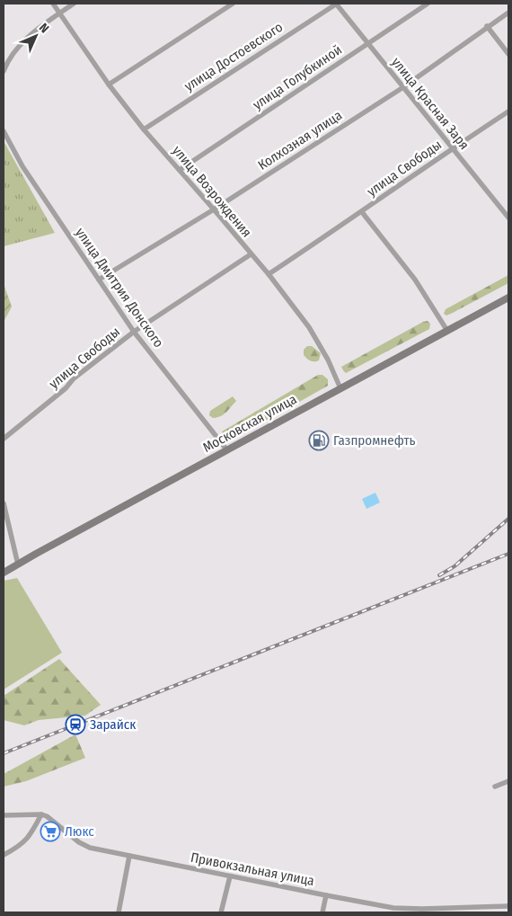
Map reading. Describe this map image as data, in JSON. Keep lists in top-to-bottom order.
{
  "streets": {
    "main road": ["Московская улица"],
    "street": [
      "улица Достоевского",
      "улица Голубкиной",
      "улица Красная Заря",
      "Колхозная улица",
      "улица Свободы",
      "улица Возрождения",
      "улица Дмитрия Донского",
      "Привокзальная улица"
    ]
  },
  "crossings": [
    ["улица Достоевского", "улица Красная Заря"],
    ["улица Достоевского", "улица Возрождения"],
    ["улица Голубкиной", "улица Красная Заря"],
    ["улица Голубкиной", "улица Возрождения"],
    ["улица Красная Заря", "Колхозная улица"],
    ["улица Красная Заря", "улица Свободы"],
    ["Колхозная улица", "улица Возрождения"],
    ["Колхозная улица", "улица Дмитрия Донского"],
    ["улица Свободы", "улица Возрождения"],
    ["улица Свободы", "улица Дмитрия Донского"],
    ["улица Возрождения", "Московская улица"],
    ["улица Дмитрия Донского", "Московская улица"]
  ],
  "places": {
    "fuel station": ["Газпромнефть"],
    "station": ["Зарайск"],
    "supermarket": ["Люкс"]
  },
  "north": "top right"
}
